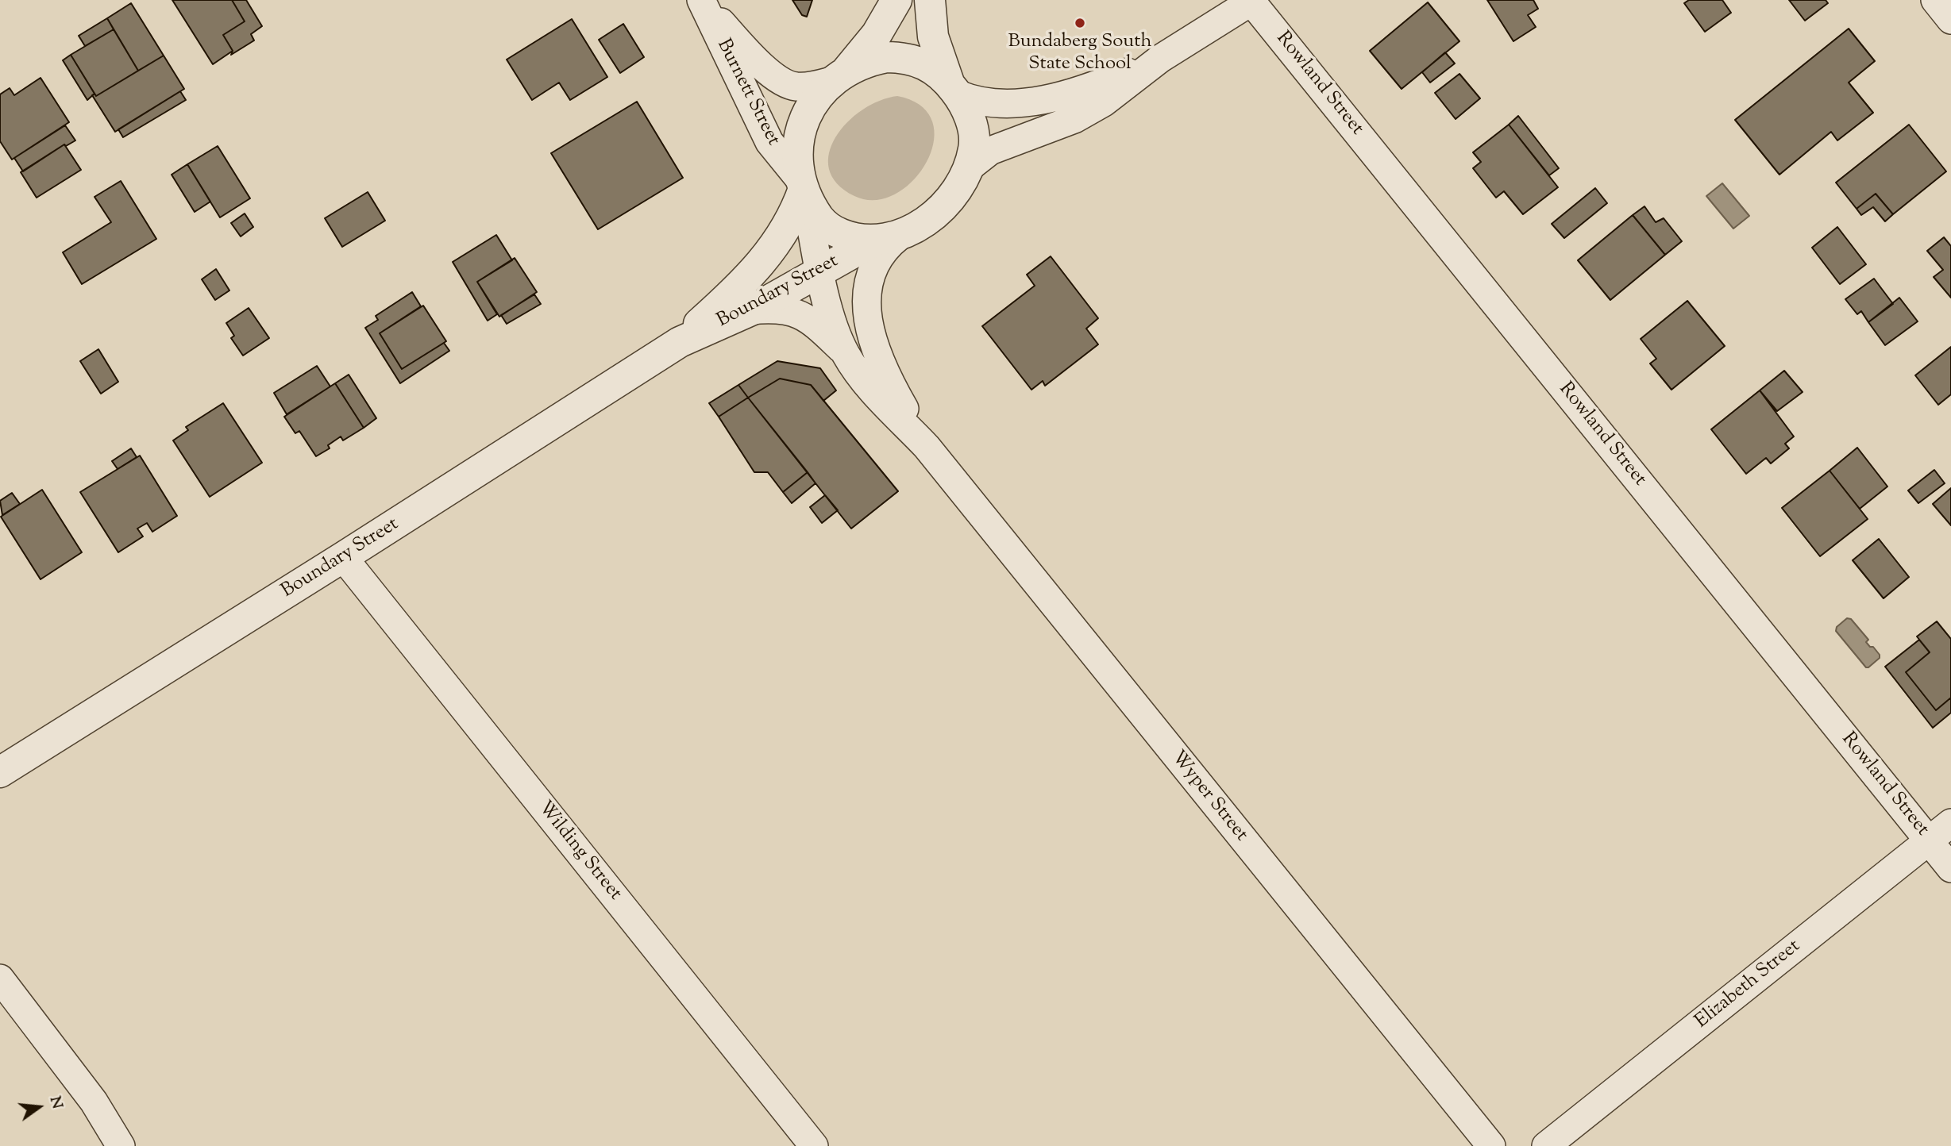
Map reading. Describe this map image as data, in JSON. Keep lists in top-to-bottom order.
{
  "streets": {
    "street": [
      "Rowland Street",
      "Burnett Street",
      "Boundary Street",
      "Wyper Street",
      "Wilding Street",
      "Elizabeth Street"
    ]
  },
  "crossings": [
    ["Rowland Street", "Elizabeth Street"],
    ["Burnett Street", "Boundary Street"],
    ["Burnett Street", "Wyper Street"],
    ["Boundary Street", "Wyper Street"],
    ["Boundary Street", "Wilding Street"]
  ],
  "places": ["Bundaberg South State School"],
  "north": "right"
}
